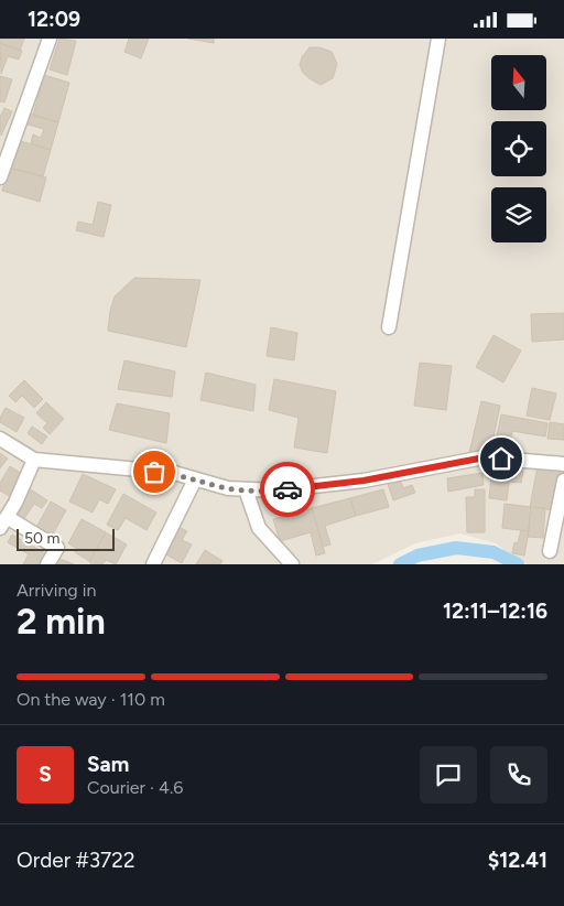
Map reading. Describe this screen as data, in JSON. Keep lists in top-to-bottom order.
{
  "scale_bar": "50 m",
  "north": "top",
  "page": {
    "status": "12:09",
    "scale": "50 m",
    "heading": ["2 min", "Arriving in", "12:11–12:16"],
    "panel": [
      "Sam",
      "Courier · 4.6",
      "Order #3722",
      "$12.41"
    ],
    "bar": "On the way · 110 m",
    "round": "S"
  }
}
